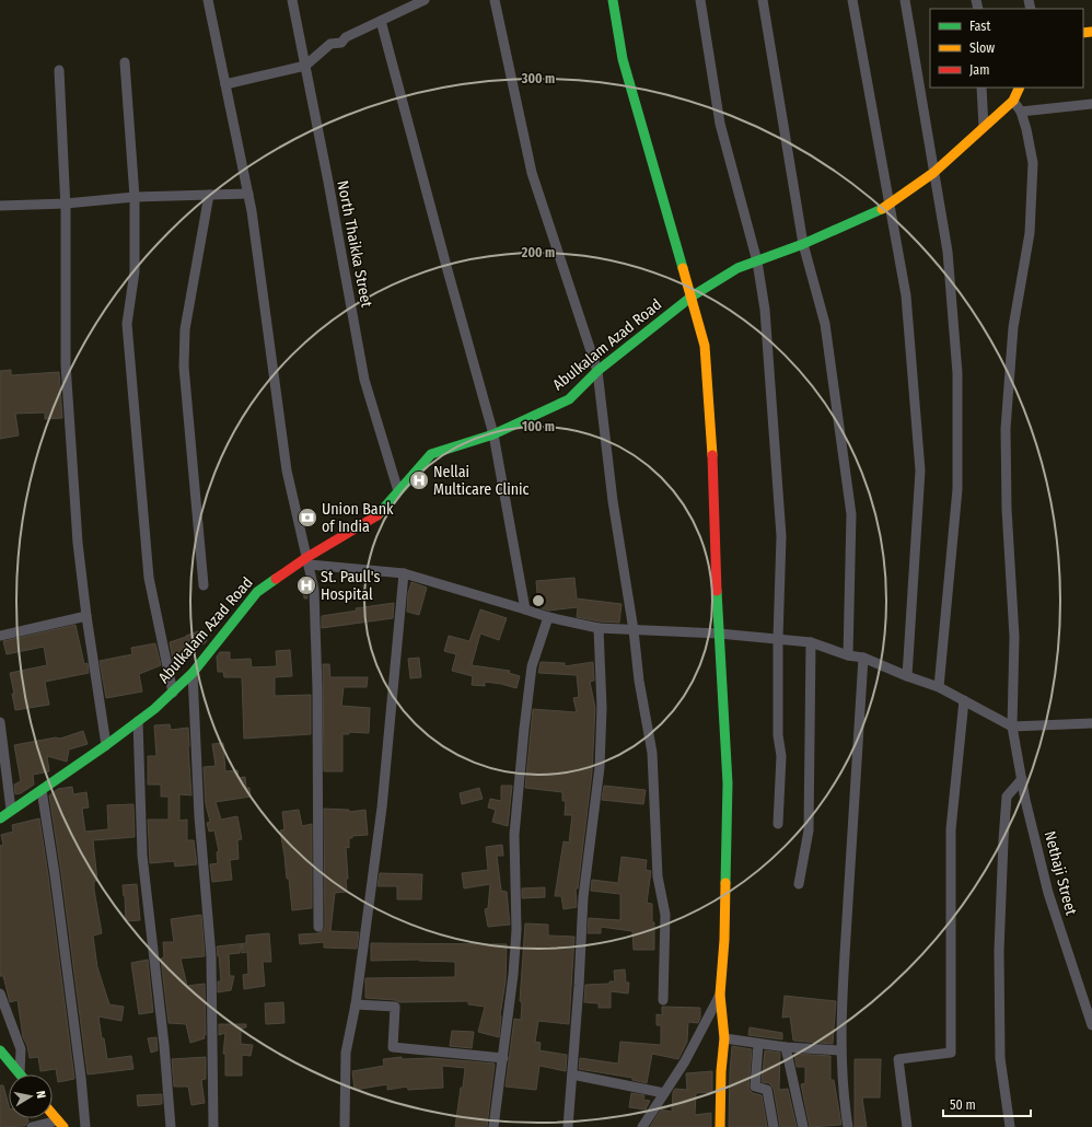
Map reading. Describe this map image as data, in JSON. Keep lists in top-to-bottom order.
{
  "streets": {
    "main road": ["Abulkalam Azad Road"],
    "street": ["North Thaikka Street", "Nethaji Street"]
  },
  "crossings": [
    ["North Thaikka Street", "Abulkalam Azad Road"],
    ["Abulkalam Azad Road", "Nethaji Street"]
  ],
  "places": {
    "hospital": ["Nellai Multicare Clinic", "St. Paull's Hospital"],
    "bank": ["Union Bank of India"]
  },
  "legend": ["Fast", "Slow", "Jam"],
  "scale_bar": "50 m",
  "north": "right",
  "rings": ["300 m", "200 m", "100 m"]
}
